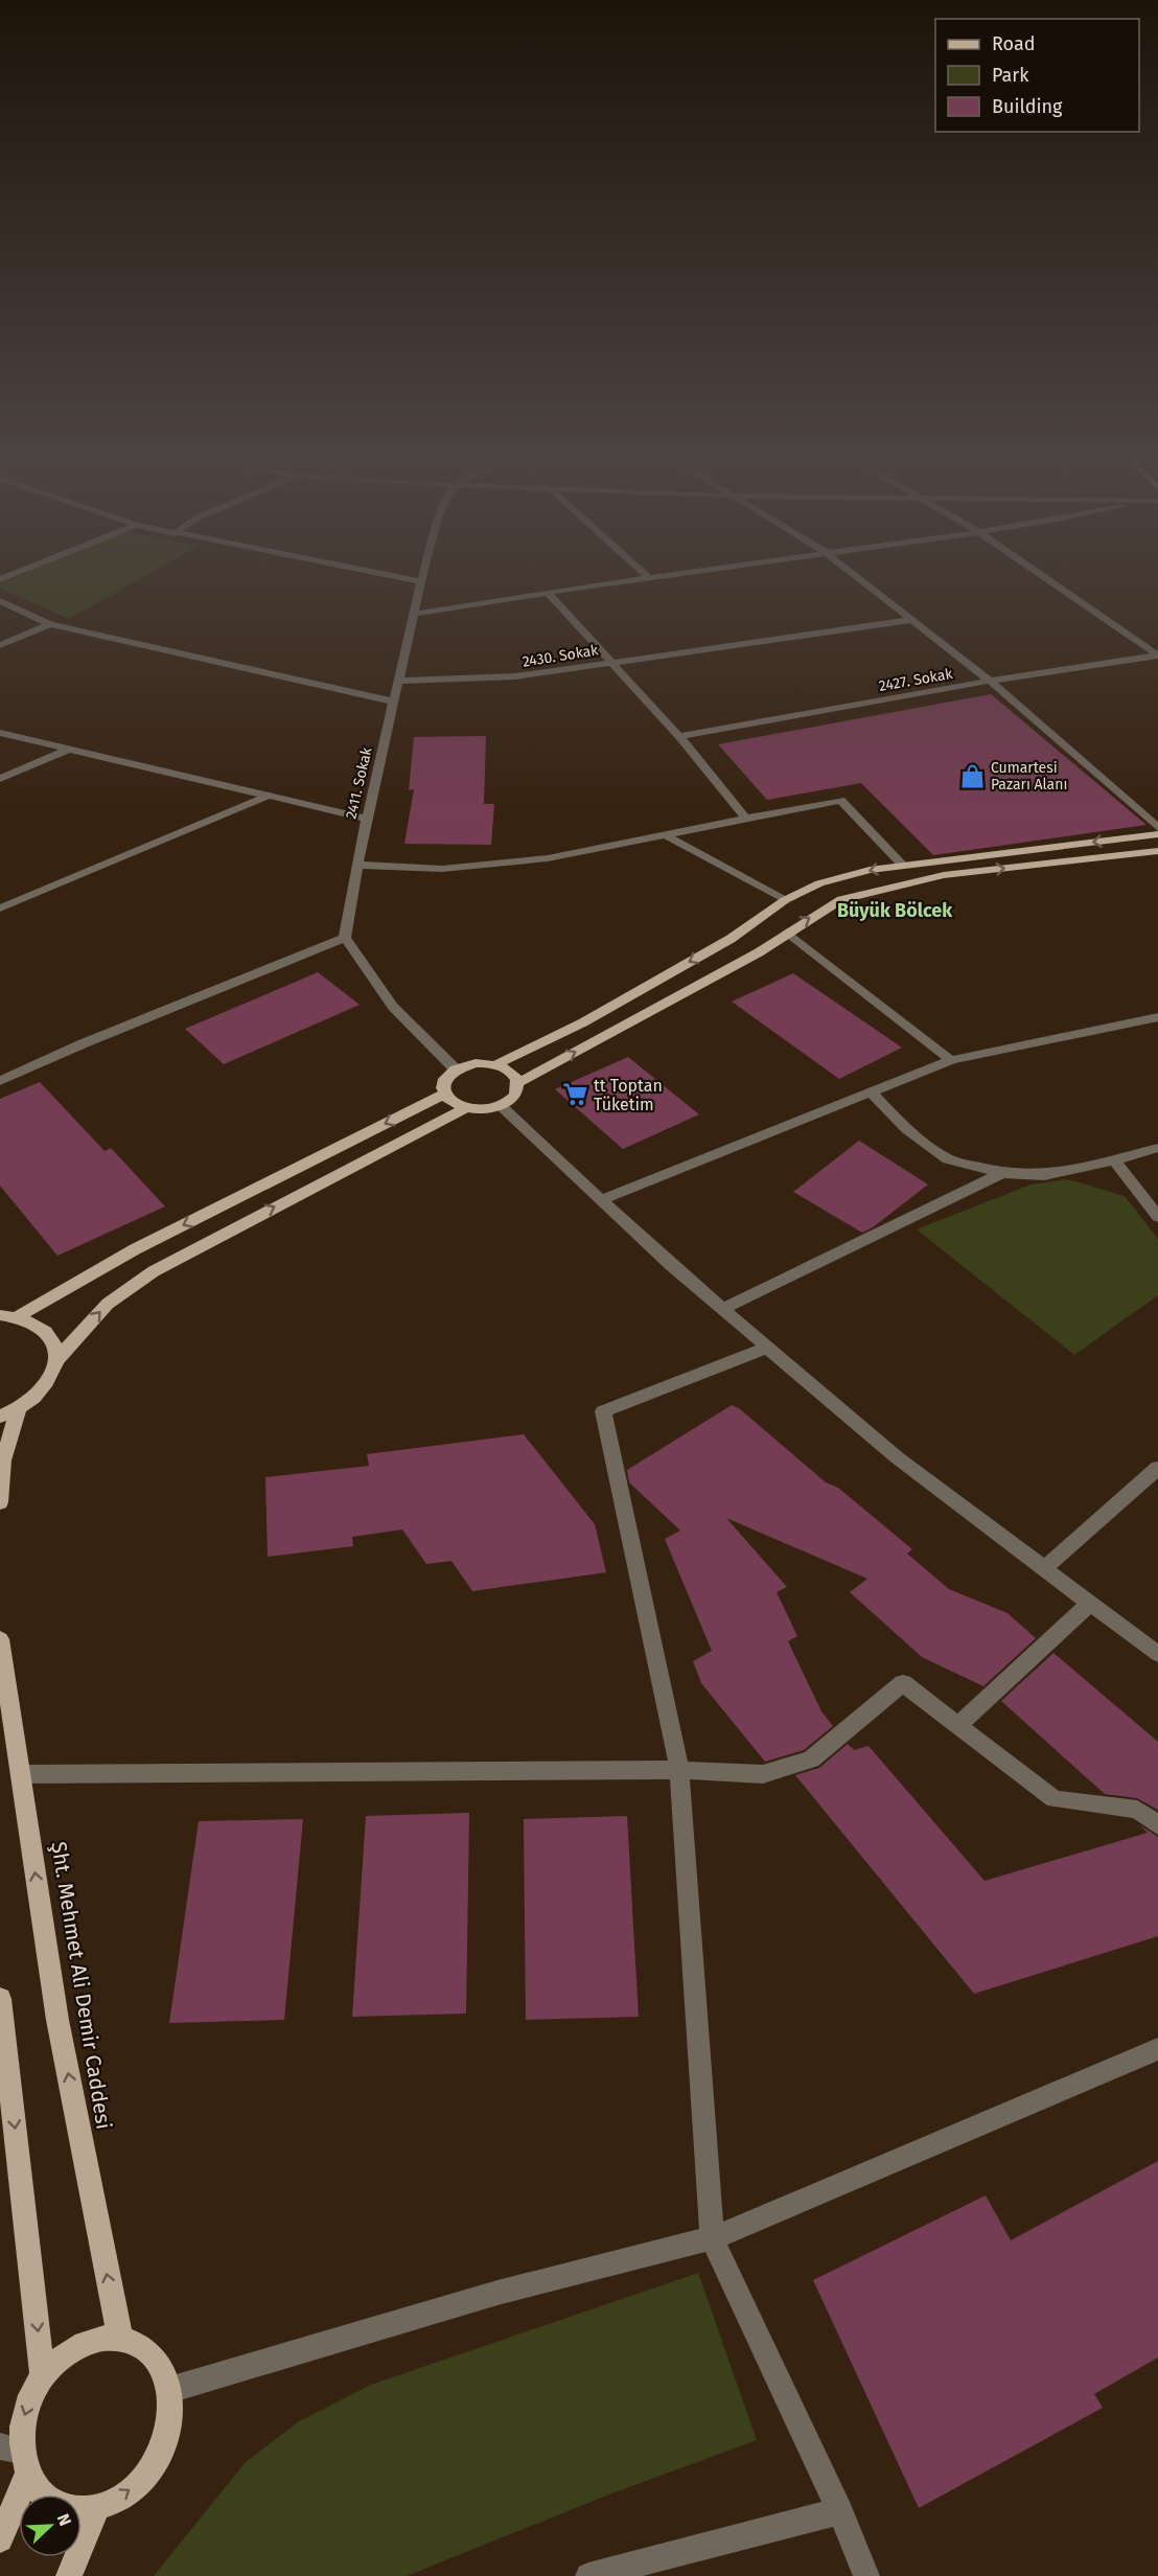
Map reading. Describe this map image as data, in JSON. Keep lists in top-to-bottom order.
{
  "streets": {
    "main road": ["Şht. Mehmet Ali Demir Caddesi"],
    "street": ["2430. Sokak", "2427. Sokak", "2411. Sokak"]
  },
  "crossings": [
    ["2430. Sokak", "2411. Sokak"]
  ],
  "districts": ["Büyük Bölcek"],
  "places": {
    "shop": ["Cumartesi Pazarı Alanı"],
    "supermarket": ["tt Toptan Tüketim"]
  },
  "legend": ["Road", "Park", "Building"],
  "north": "top right"
}
